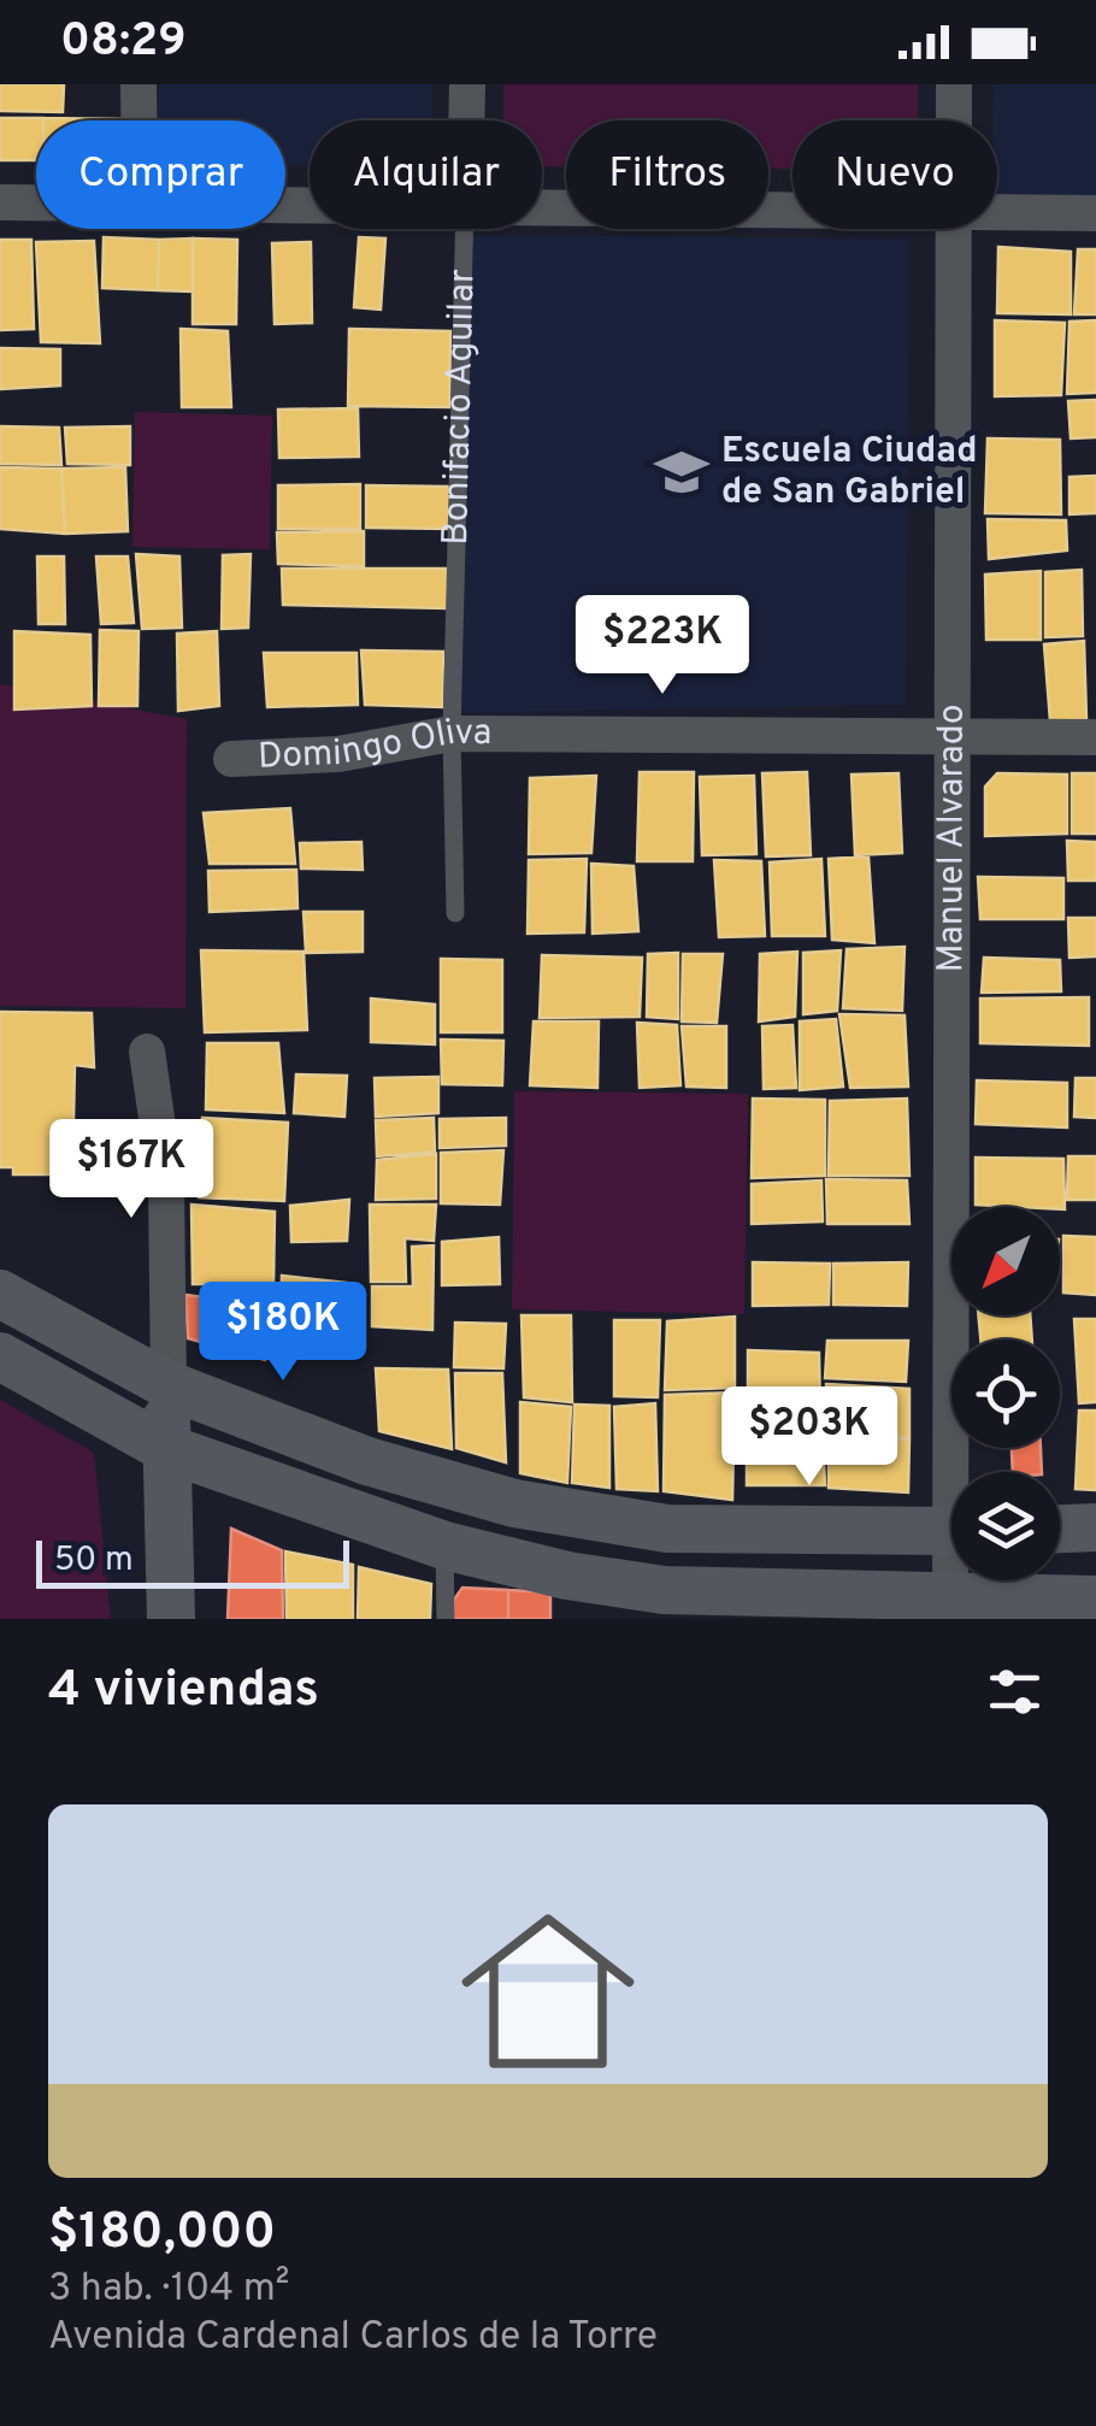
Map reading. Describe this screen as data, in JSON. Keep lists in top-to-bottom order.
{
  "streets": {
    "street": ["Bonifacio Aguilar", "Domingo Oliva", "Manuel Alvarado"]
  },
  "crossings": [
    ["Bonifacio Aguilar", "Domingo Oliva"],
    ["Domingo Oliva", "Manuel Alvarado"]
  ],
  "places": {
    "school or university": ["Escuela Ciudad de San Gabriel"]
  },
  "scale_bar": "50 m",
  "north": "bottom left",
  "page": {
    "status": "08:29",
    "chip": [
      "Comprar",
      "Alquilar",
      "Filtros",
      "Nuevo"
    ],
    "price": [
      "$223K",
      "$167K",
      "$180K",
      "$203K"
    ],
    "scale": "50 m",
    "heading": "4 viviendas",
    "list": [
      {
        "name": "$180,000",
        "note": "3 hab. · 104 m² · Avenida Cardenal Carlos de la Torre"
      }
    ]
  }
}
